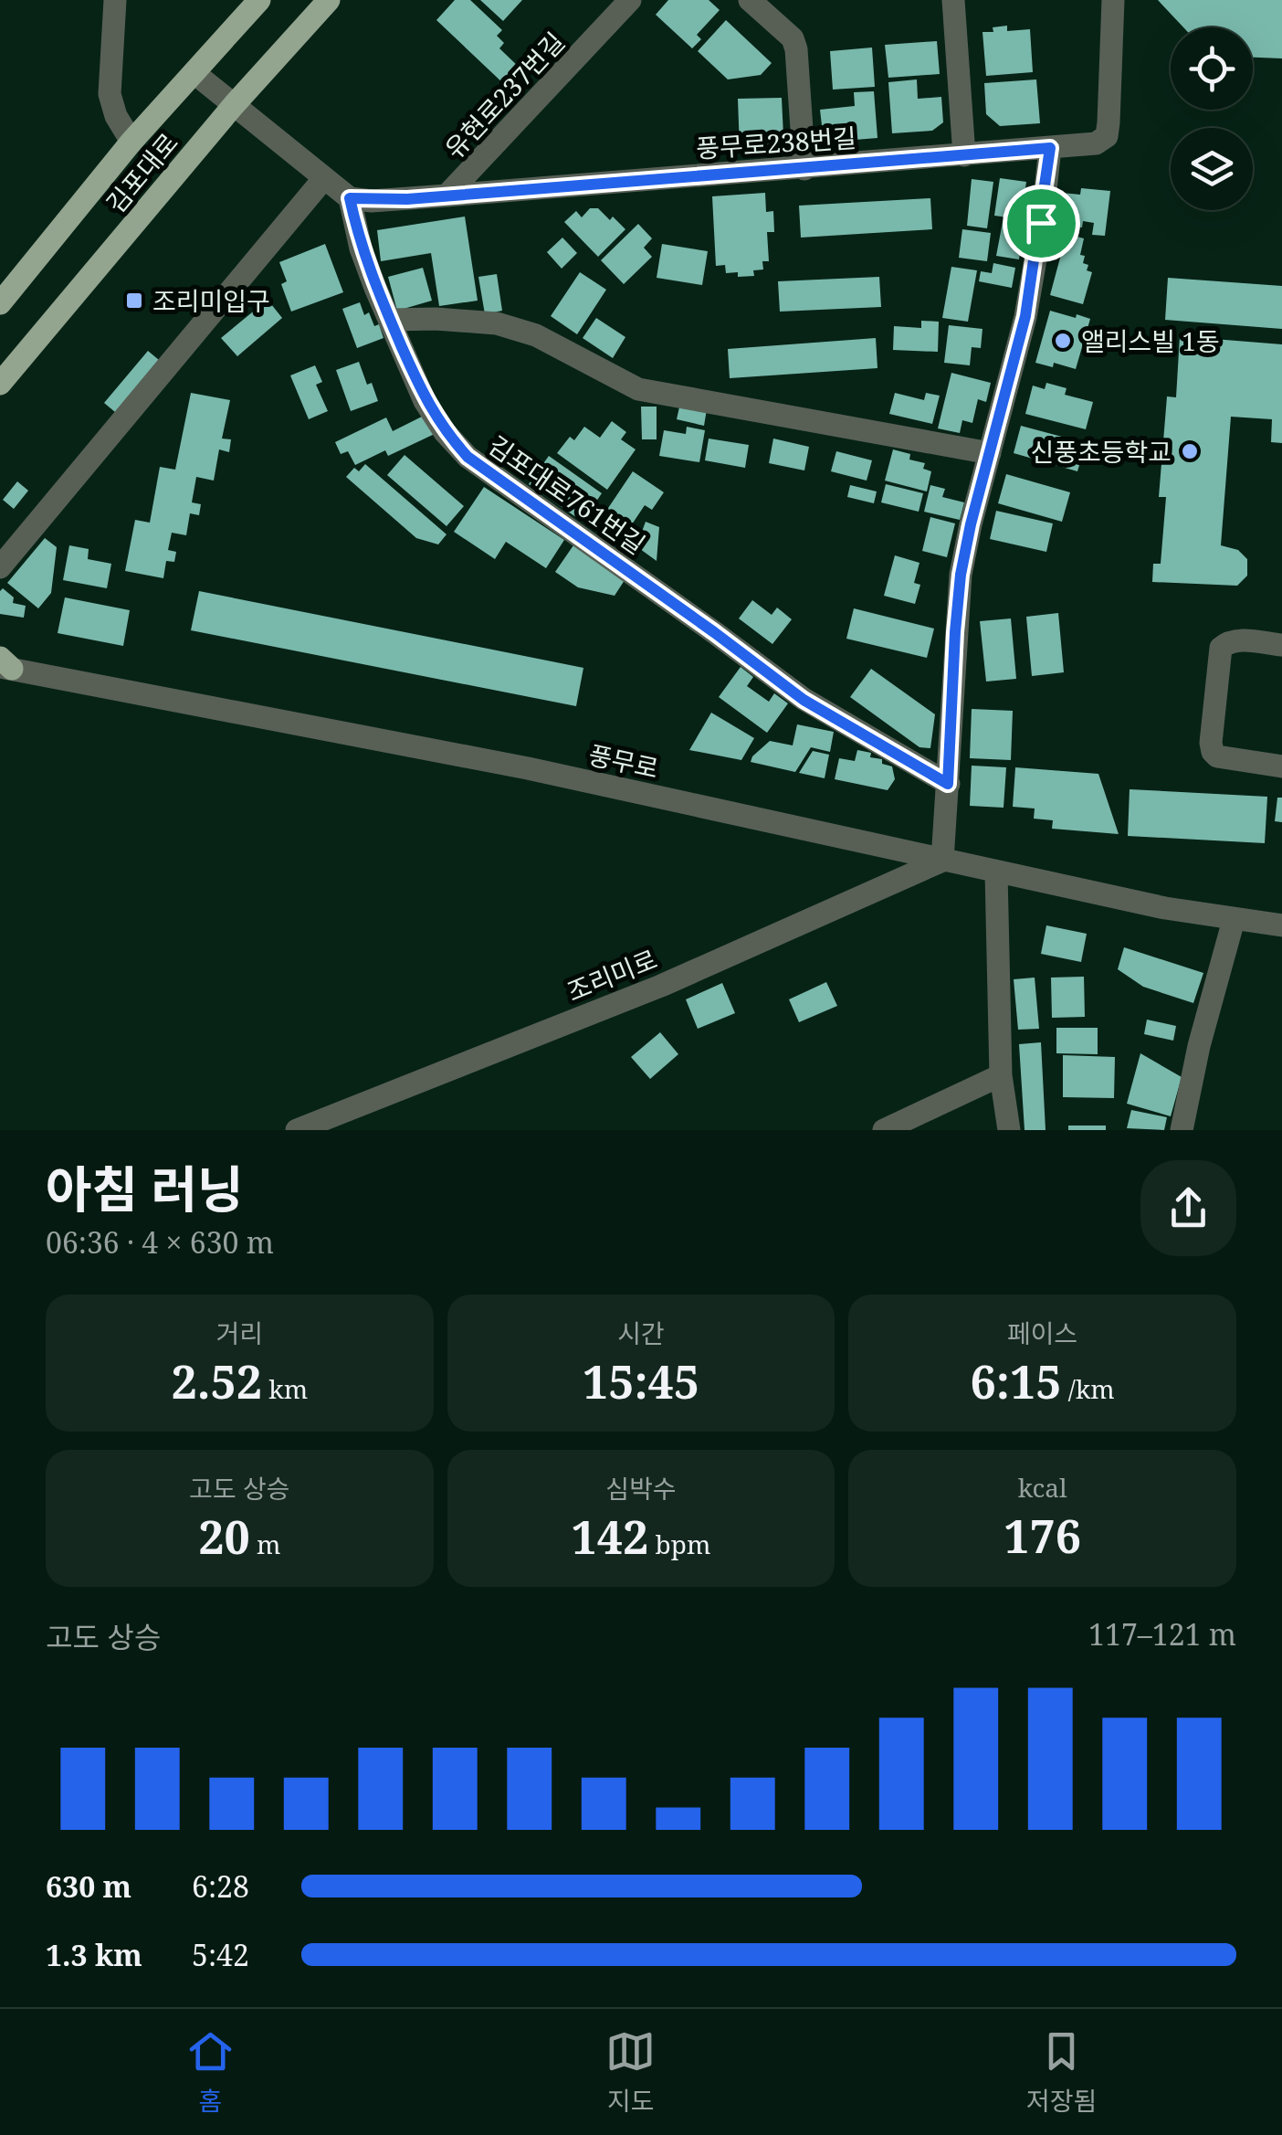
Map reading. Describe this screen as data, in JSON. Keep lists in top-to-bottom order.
{
  "streets": {
    "main road": ["김포대로"],
    "street": [
      "유현로237번길",
      "풍무로238번길",
      "김포대로761번길",
      "풍무로",
      "조리미로"
    ]
  },
  "crossings": [
    ["유현로237번길", "풍무로238번길"],
    ["유현로237번길", "김포대로761번길"],
    ["풍무로", "조리미로"]
  ],
  "places": {
    "transit": ["조리미입구"],
    "other": ["앨리스빌 1동", "신풍초등학교"]
  },
  "page": {
    "heading": ["아침 러닝", "06:36 · 4 × 630 m"],
    "stats": [
      ["거리", "2.52 km"],
      ["시간", "15:45"],
      ["페이스", "6:15 /km"],
      ["고도 상승", "20 m"],
      ["심박수", "142 bpm"],
      ["kcal", "176"]
    ],
    "chart": ["고도 상승", "117–121 m"],
    "list": [
      {
        "name": "630 m",
        "note": "6:28"
      },
      {
        "name": "1.3 km",
        "note": "5:42"
      }
    ],
    "tabs": ["홈", "지도", "저장됨"]
  }
}
